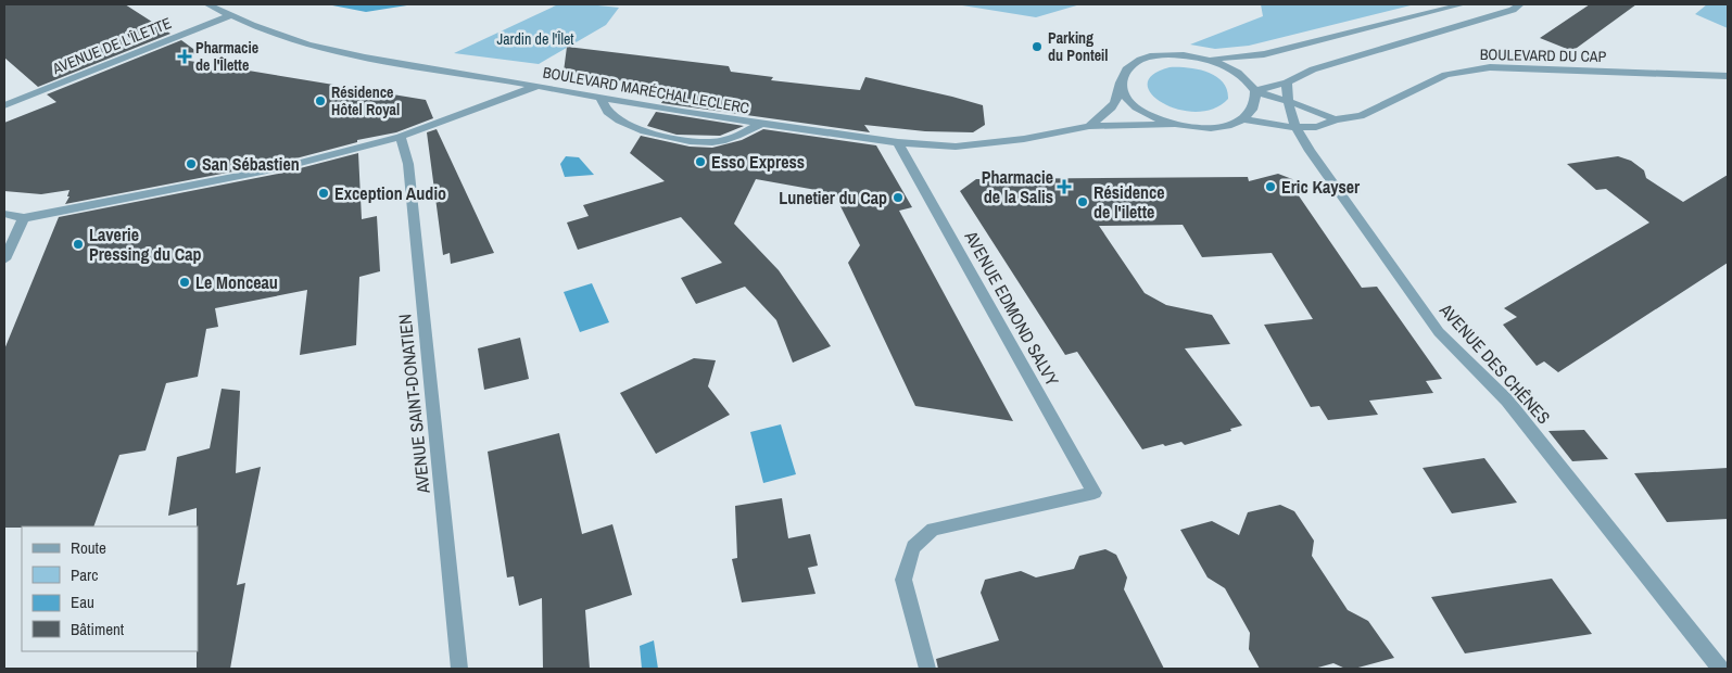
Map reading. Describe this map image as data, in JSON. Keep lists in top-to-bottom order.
{
  "streets": {
    "street": [
      "AVENUE DE L'ÎLETTE",
      "BOULEVARD DU CAP",
      "BOULEVARD MARÉCHAL LECLERC",
      "AVENUE EDMOND SALVY",
      "AVENUE DES CHÊNES",
      "AVENUE SAINT-DONATIEN"
    ]
  },
  "crossings": [
    ["AVENUE DE L'ÎLETTE", "BOULEVARD MARÉCHAL LECLERC"],
    ["BOULEVARD DU CAP", "AVENUE DES CHÊNES"],
    ["BOULEVARD MARÉCHAL LECLERC", "AVENUE EDMOND SALVY"]
  ],
  "parks": ["Jardin de l'Îlet"],
  "places": {
    "other": [
      "Parking du Ponteil",
      "Résidence Hôtel Royal",
      "Esso Express",
      "San Sébastien",
      "Eric Kayser",
      "Exception Audio",
      "Lunetier du Cap",
      "Résidence de l'ilette",
      "Laverie Pressing du Cap",
      "Le Monceau"
    ],
    "health": ["Pharmacie de l'Îlette", "Pharmacie de la Salis"]
  },
  "legend": [
    "Route",
    "Parc",
    "Eau",
    "Bâtiment"
  ]
}
